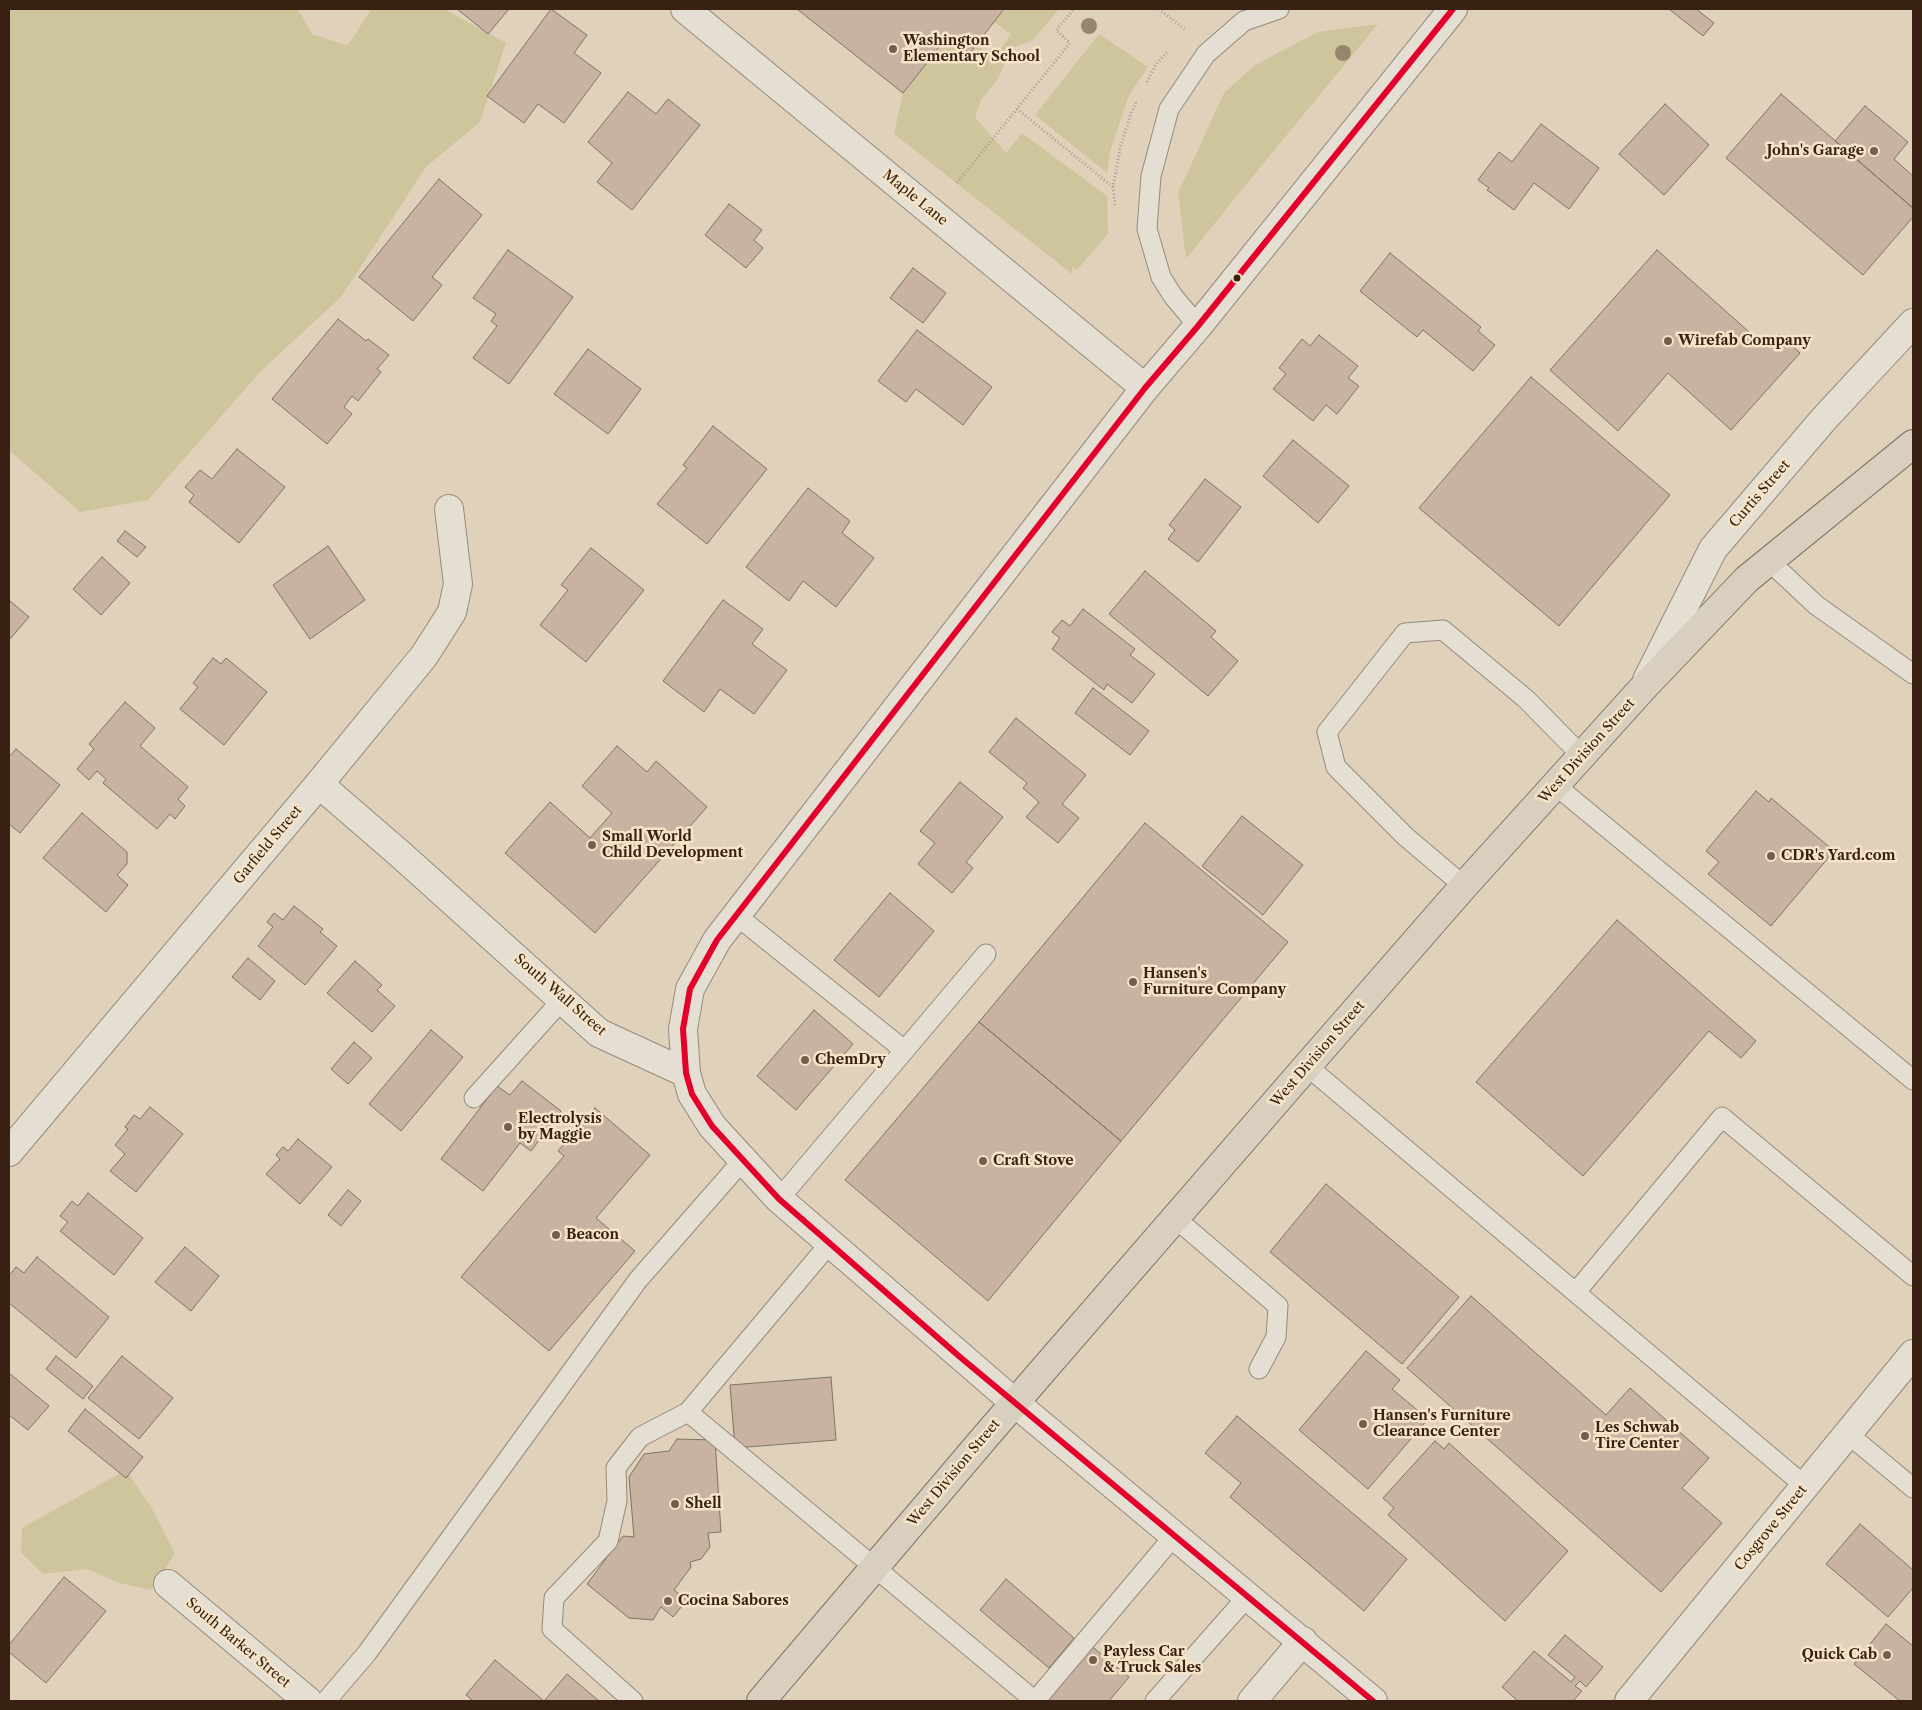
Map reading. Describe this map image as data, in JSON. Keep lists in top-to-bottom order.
{
  "streets": {
    "main road": ["West Division Street"],
    "street": [
      "Maple Lane",
      "Curtis Street",
      "Garfield Street",
      "South Wall Street",
      "Cosgrove Street",
      "South Barker Street"
    ]
  },
  "crossings": [
    ["Curtis Street", "West Division Street"],
    ["Garfield Street", "South Wall Street"]
  ],
  "places": [
    "Washington Elementary School",
    "John's Garage",
    "Wirefab Company",
    "Small World Child Development",
    "CDR's Yard.com",
    "Hansen's Furniture Company",
    "ChemDry",
    "Electrolysis by Maggie",
    "Craft Stove",
    "Beacon",
    "Hansen's Furniture Clearance Center",
    "Les Schwab Tire Center",
    "Shell",
    "Cocina Sabores",
    "Quick Cab",
    "Payless Car & Truck Sales"
  ]
}
